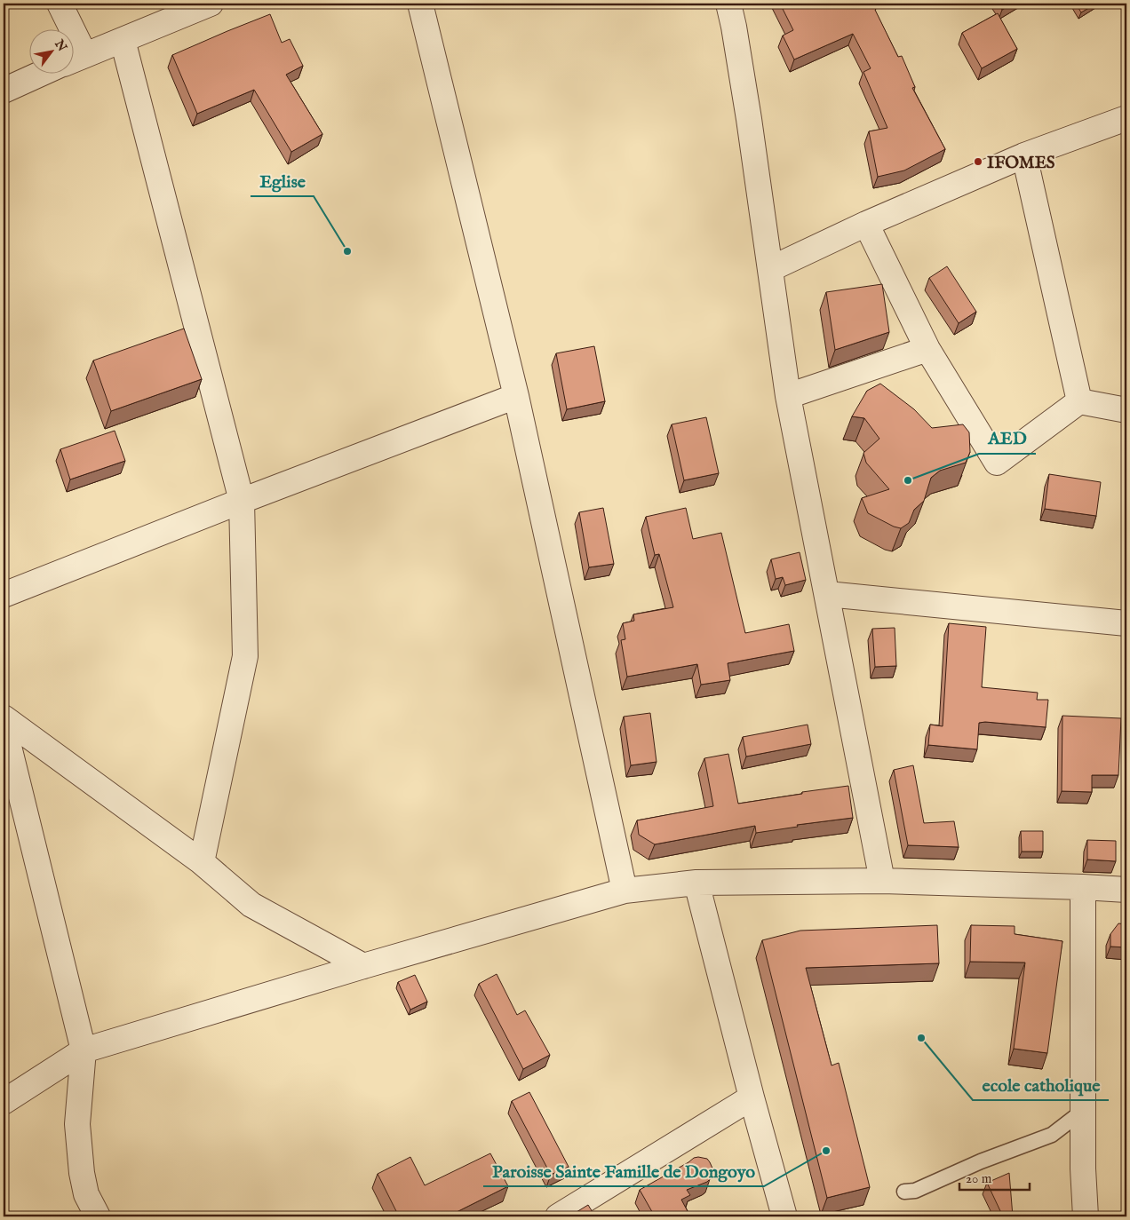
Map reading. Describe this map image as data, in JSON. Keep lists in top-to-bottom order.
{
  "places": [
    "IFOMES",
    "Eglise",
    "AED",
    "ecole catholique",
    "Paroisse Sainte Famille de Dongoyo"
  ],
  "scale_bar": "20 m",
  "north": "top right"
}
